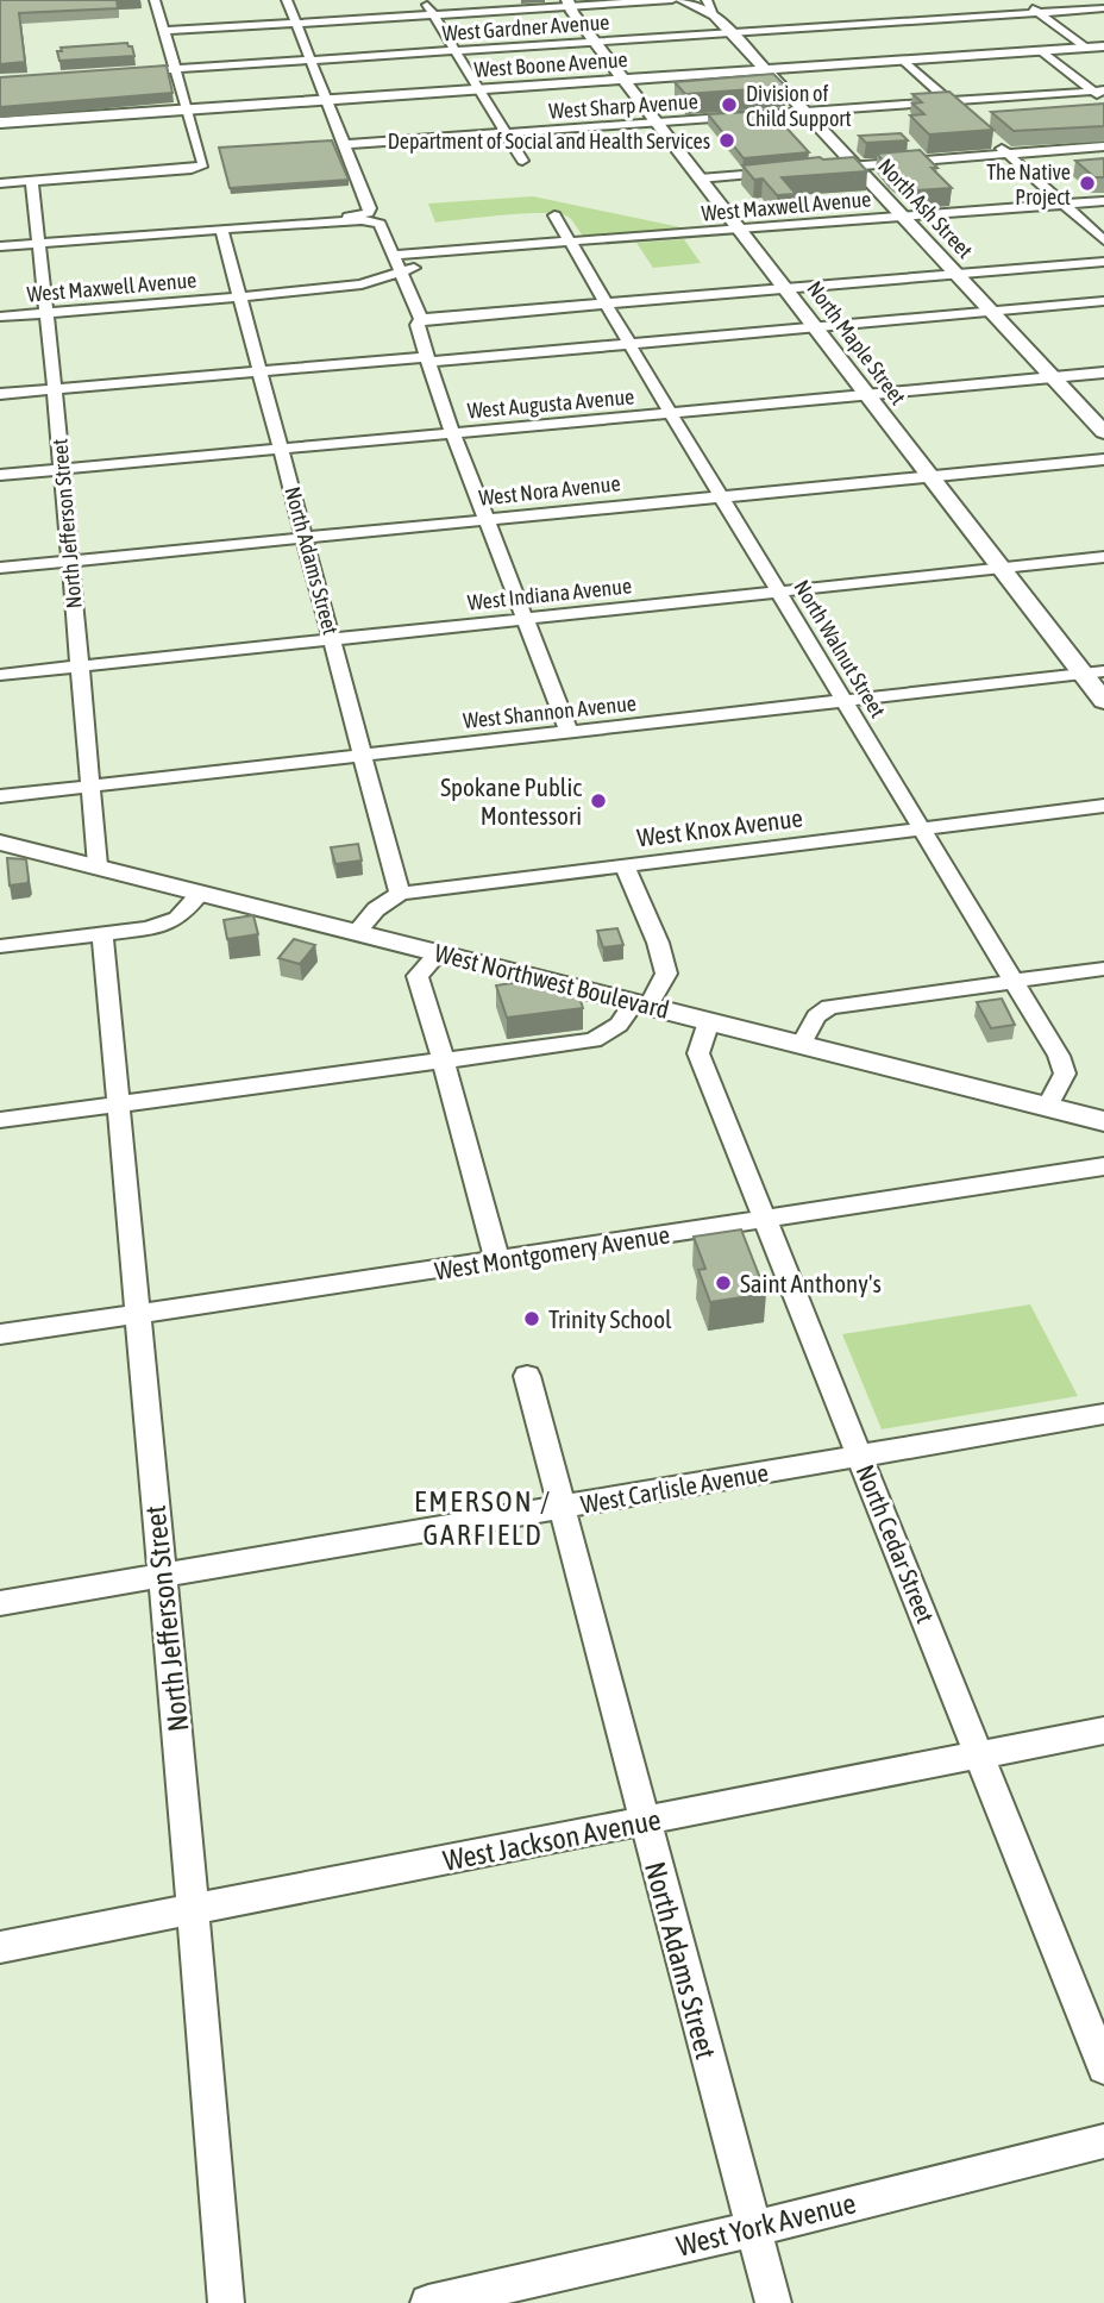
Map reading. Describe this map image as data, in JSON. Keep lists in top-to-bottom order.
{
  "streets": {
    "main road": [
      "West Boone Avenue",
      "North Ash Street",
      "North Maple Street",
      "West Northwest Boulevard"
    ],
    "street": [
      "West Gardner Avenue",
      "West Sharp Avenue",
      "West Maxwell Avenue",
      "West Augusta Avenue",
      "West Nora Avenue",
      "North Jefferson Street",
      "North Adams Street",
      "West Indiana Avenue",
      "North Walnut Street",
      "West Shannon Avenue",
      "West Knox Avenue",
      "West Montgomery Avenue",
      "West Carlisle Avenue",
      "North Cedar Street",
      "West Jackson Avenue",
      "West York Avenue"
    ]
  },
  "crossings": [
    ["West Gardner Avenue", "North Ash Street"],
    ["West Gardner Avenue", "North Maple Street"],
    ["West Boone Avenue", "North Ash Street"],
    ["West Boone Avenue", "North Maple Street"],
    ["West Sharp Avenue", "North Ash Street"],
    ["West Sharp Avenue", "North Maple Street"],
    ["West Maxwell Avenue", "North Ash Street"],
    ["West Maxwell Avenue", "North Maple Street"],
    ["West Maxwell Avenue", "North Jefferson Street"],
    ["West Maxwell Avenue", "North Adams Street"],
    ["West Maxwell Avenue", "North Walnut Street"],
    ["North Ash Street", "West Augusta Avenue"],
    ["North Maple Street", "West Augusta Avenue"],
    ["North Maple Street", "West Nora Avenue"],
    ["North Maple Street", "West Indiana Avenue"],
    ["North Maple Street", "West Shannon Avenue"],
    ["West Augusta Avenue", "North Jefferson Street"],
    ["West Augusta Avenue", "North Adams Street"],
    ["West Augusta Avenue", "North Walnut Street"],
    ["West Nora Avenue", "North Jefferson Street"],
    ["West Nora Avenue", "North Adams Street"],
    ["West Nora Avenue", "North Walnut Street"],
    ["North Jefferson Street", "West Indiana Avenue"],
    ["North Jefferson Street", "West Shannon Avenue"],
    ["North Jefferson Street", "West Northwest Boulevard"],
    ["North Jefferson Street", "West Montgomery Avenue"],
    ["North Jefferson Street", "West Carlisle Avenue"],
    ["North Jefferson Street", "West Jackson Avenue"],
    ["North Adams Street", "West Indiana Avenue"],
    ["North Adams Street", "West Shannon Avenue"],
    ["North Adams Street", "West Knox Avenue"],
    ["North Adams Street", "West Carlisle Avenue"],
    ["North Adams Street", "West Jackson Avenue"],
    ["North Adams Street", "West York Avenue"],
    ["West Indiana Avenue", "North Walnut Street"],
    ["North Walnut Street", "West Shannon Avenue"],
    ["North Walnut Street", "West Knox Avenue"],
    ["North Walnut Street", "West Northwest Boulevard"],
    ["West Northwest Boulevard", "North Cedar Street"],
    ["West Montgomery Avenue", "North Cedar Street"],
    ["West Carlisle Avenue", "North Cedar Street"],
    ["North Cedar Street", "West Jackson Avenue"]
  ],
  "districts": ["EMERSON / GARFIELD"],
  "places": [
    "Division of Child Support",
    "Department of Social and Health Services",
    "The Native Project",
    "Spokane Public Montessori",
    "Saint Anthony's",
    "Trinity School"
  ]
}
